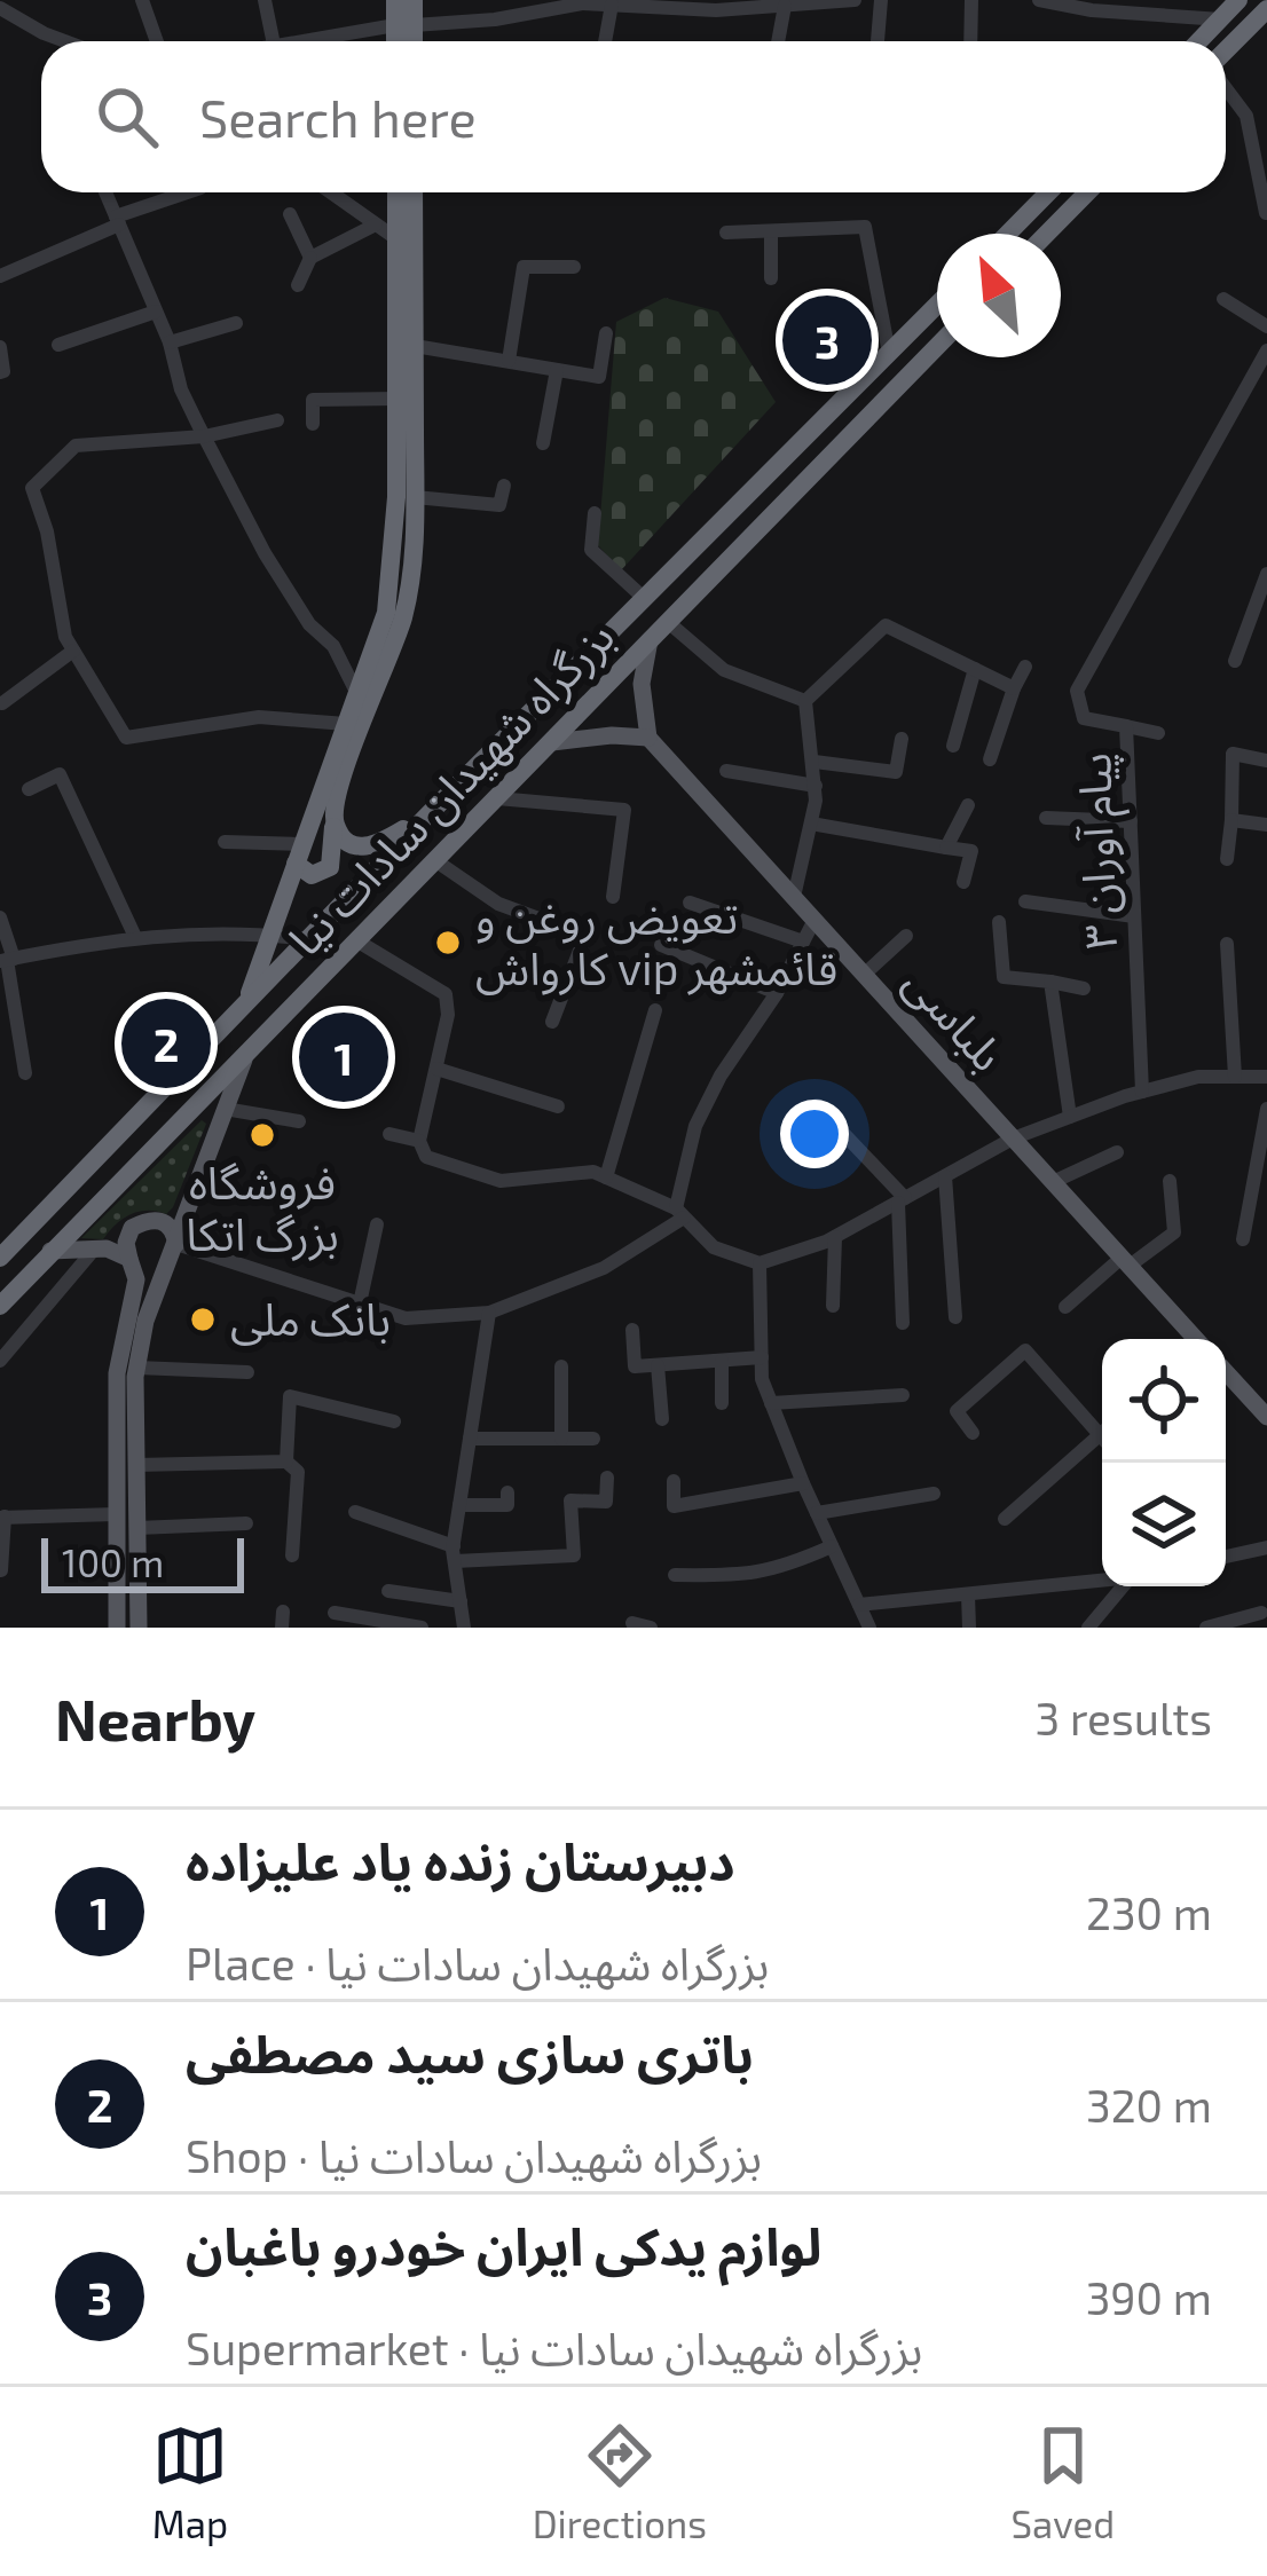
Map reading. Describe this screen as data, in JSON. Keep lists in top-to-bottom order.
{
  "streets": {
    "highway": ["بزرگراه شهیدان سادات نیا"],
    "main road": ["بلباسی"],
    "street": ["پیام آوران ۳"]
  },
  "places": ["تعویض روغن و کارواش vip قائمشهر", "فروشگاه بزرگ اتکا", "بانک ملی"],
  "scale_bar": "100 m",
  "north": "top left",
  "page": {
    "search": "Search here",
    "pins": ["3", "2", "1"],
    "scale": "100 m",
    "heading": ["Nearby", "3 results"],
    "list": [
      {
        "mark": "1",
        "name": "دبیرستان زنده یاد علیزاده",
        "note": "Place · بزرگراه شهیدان سادات نیا",
        "value": "230 m"
      },
      {
        "mark": "2",
        "name": "باتری سازی سید مصطفی",
        "note": "Shop · بزرگراه شهیدان سادات نیا",
        "value": "320 m"
      },
      {
        "mark": "3",
        "name": "لوازم یدکی ایران خودرو باغبان",
        "note": "Supermarket · بزرگراه شهیدان سادات نیا",
        "value": "390 m"
      }
    ],
    "nav": ["Map", "Directions", "Saved"]
  }
}
